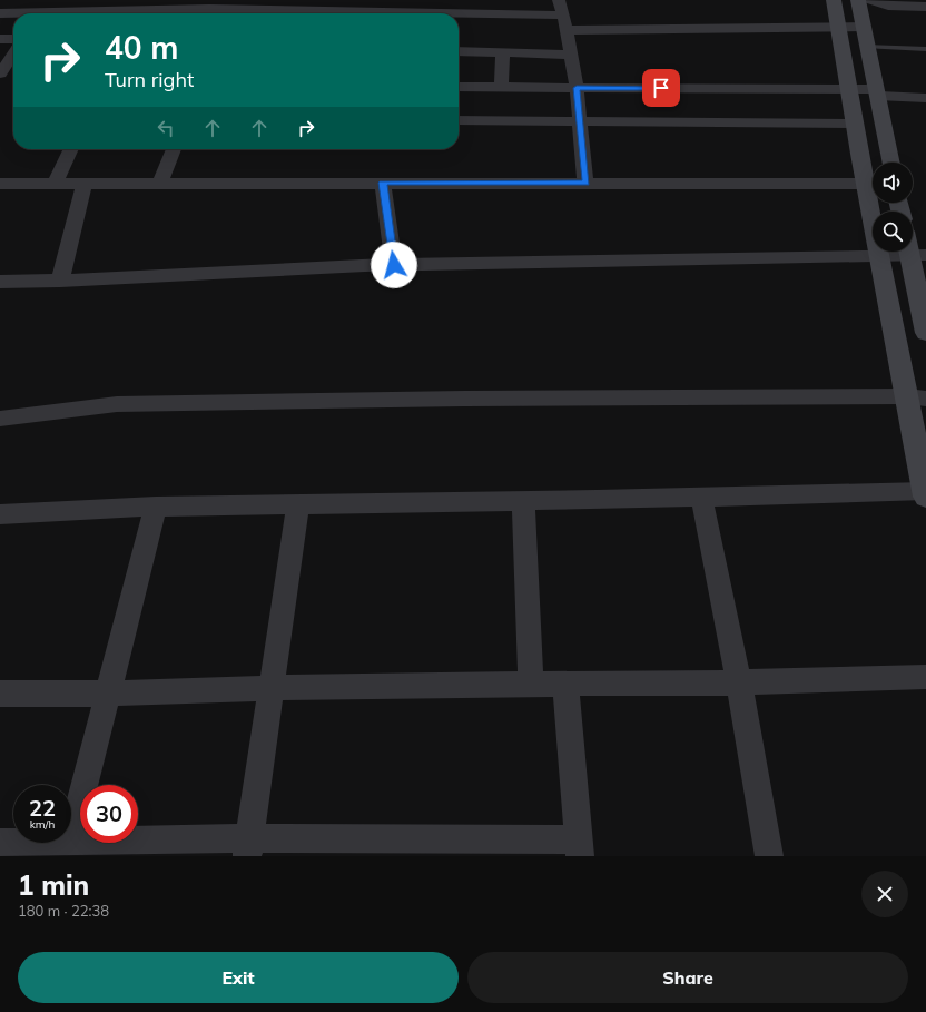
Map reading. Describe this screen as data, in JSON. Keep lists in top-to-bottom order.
{
  "page": {
    "turn": ["40 m", "Turn right"],
    "speed": "22 km/h",
    "limit": "30",
    "heading": ["1 min", "180 m · 22:38"],
    "buttons": ["Exit", "Share"]
  }
}
